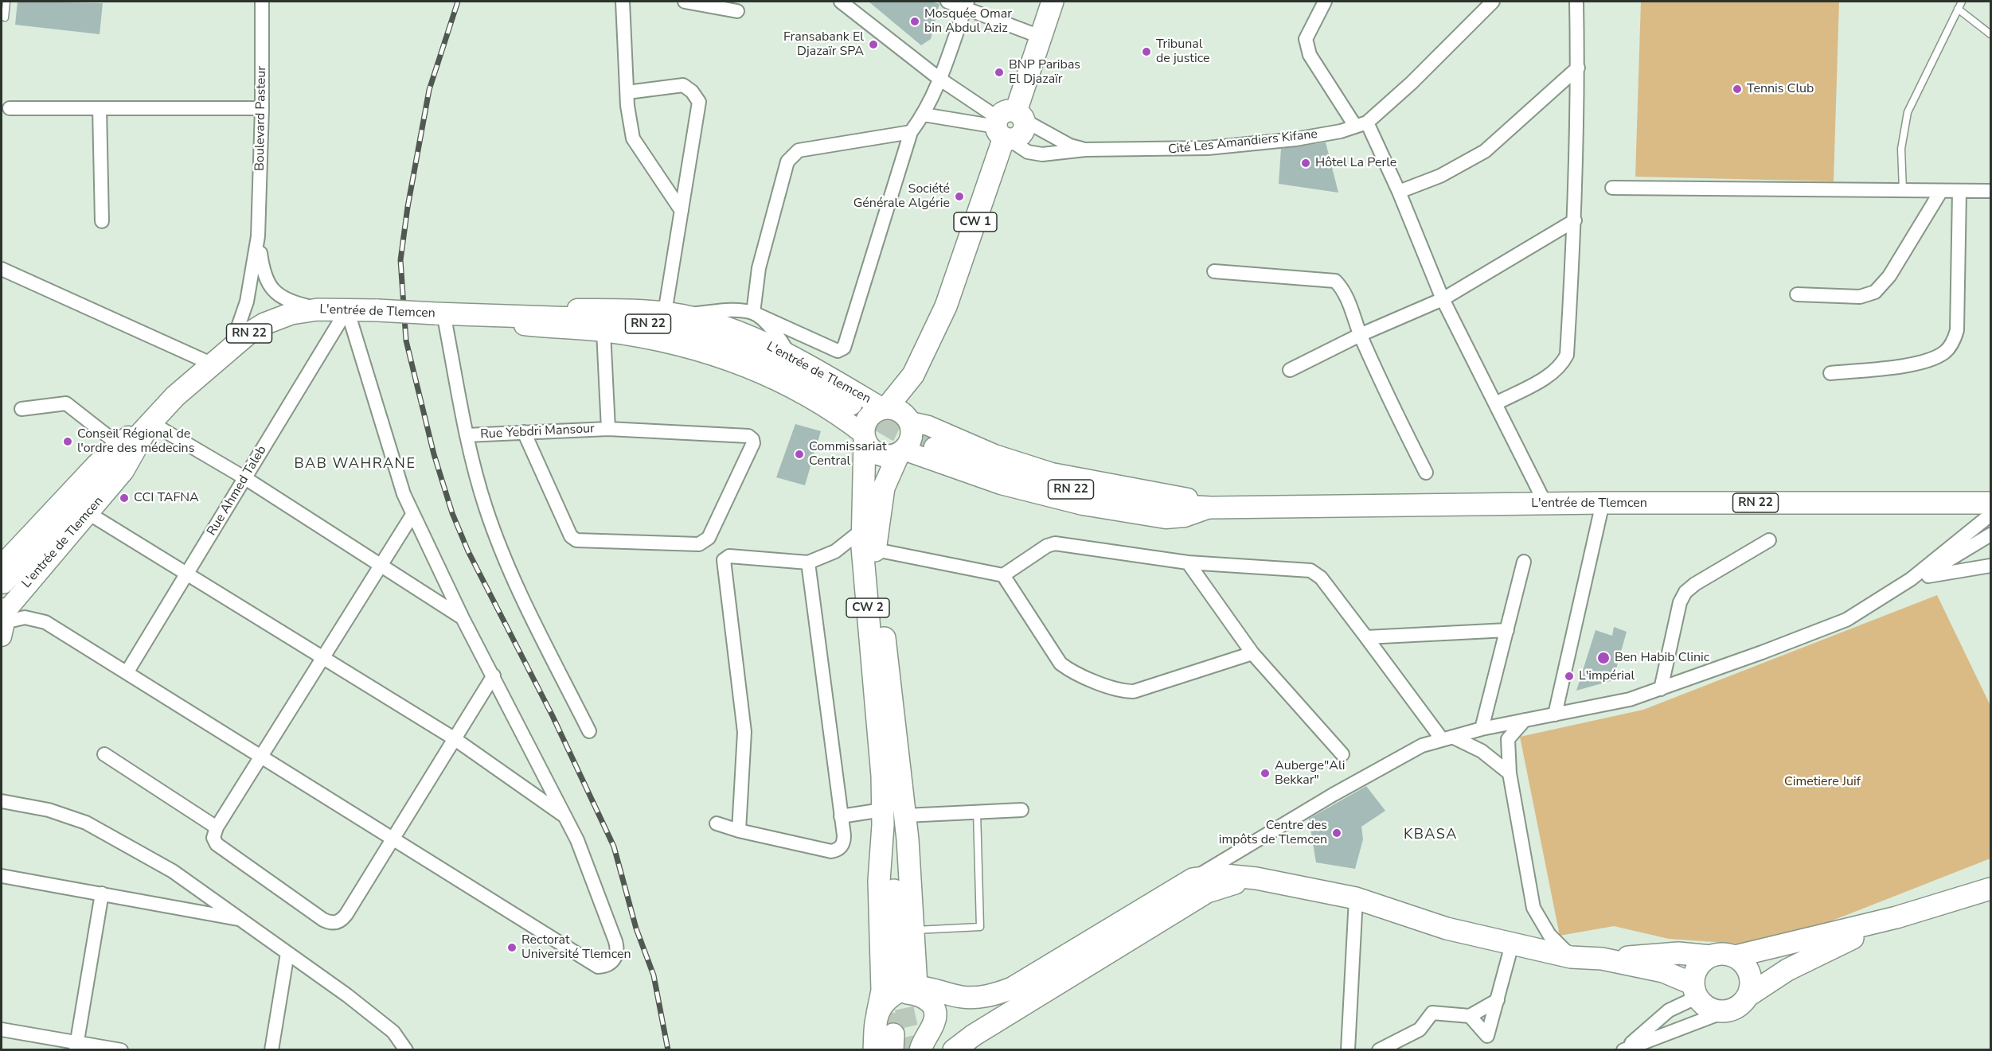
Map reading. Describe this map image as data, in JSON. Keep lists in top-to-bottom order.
{
  "streets": {
    "main road": [
      "CW 1",
      "L'entrée de Tlemcen",
      "RN 22",
      "CW 2"
    ],
    "street": [
      "Boulevard Pasteur",
      "Cité Les Amandiers Kifane",
      "Rue Yebdri Mansour",
      "Rue Ahmed Taleb"
    ]
  },
  "crossings": [
    ["CW 1", "L'entrée de Tlemcen"],
    ["CW 1", "CW 2"],
    ["L'entrée de Tlemcen", "Rue Yebdri Mansour"],
    ["L'entrée de Tlemcen", "Rue Ahmed Taleb"],
    ["L'entrée de Tlemcen", "CW 2"]
  ],
  "districts": ["BAB WAHRANE", "KBASA"],
  "parks": ["Cimetiere Juif"],
  "places": [
    "Mosquée Omar bin Abdul Aziz",
    "Fransabank El Djazaïr SPA",
    "Tribunal de justice",
    "BNP Paribas El Djazaïr",
    "Tennis Club",
    "Hôtel La Perle",
    "Société Générale Algérie",
    "Conseil Régional de l'ordre des médecins",
    "Commissariat Central",
    "CCI TAFNA",
    "Ben Habib Clinic",
    "L'impérial",
    "Auberge\"Ali Bekkar\"",
    "Centre des impôts de Tlemcen",
    "Rectorat Université Tlemcen"
  ]
}
